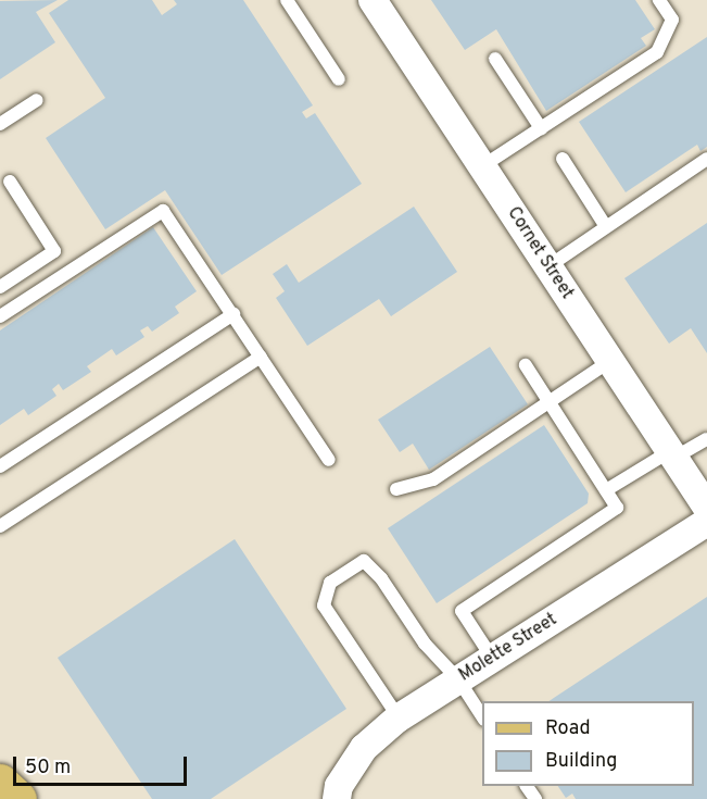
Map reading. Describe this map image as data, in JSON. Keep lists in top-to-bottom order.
{
  "streets": {
    "street": ["Cornet Street", "Molette Street"]
  },
  "legend": ["Road", "Building"],
  "scale_bar": "50 m"
}
